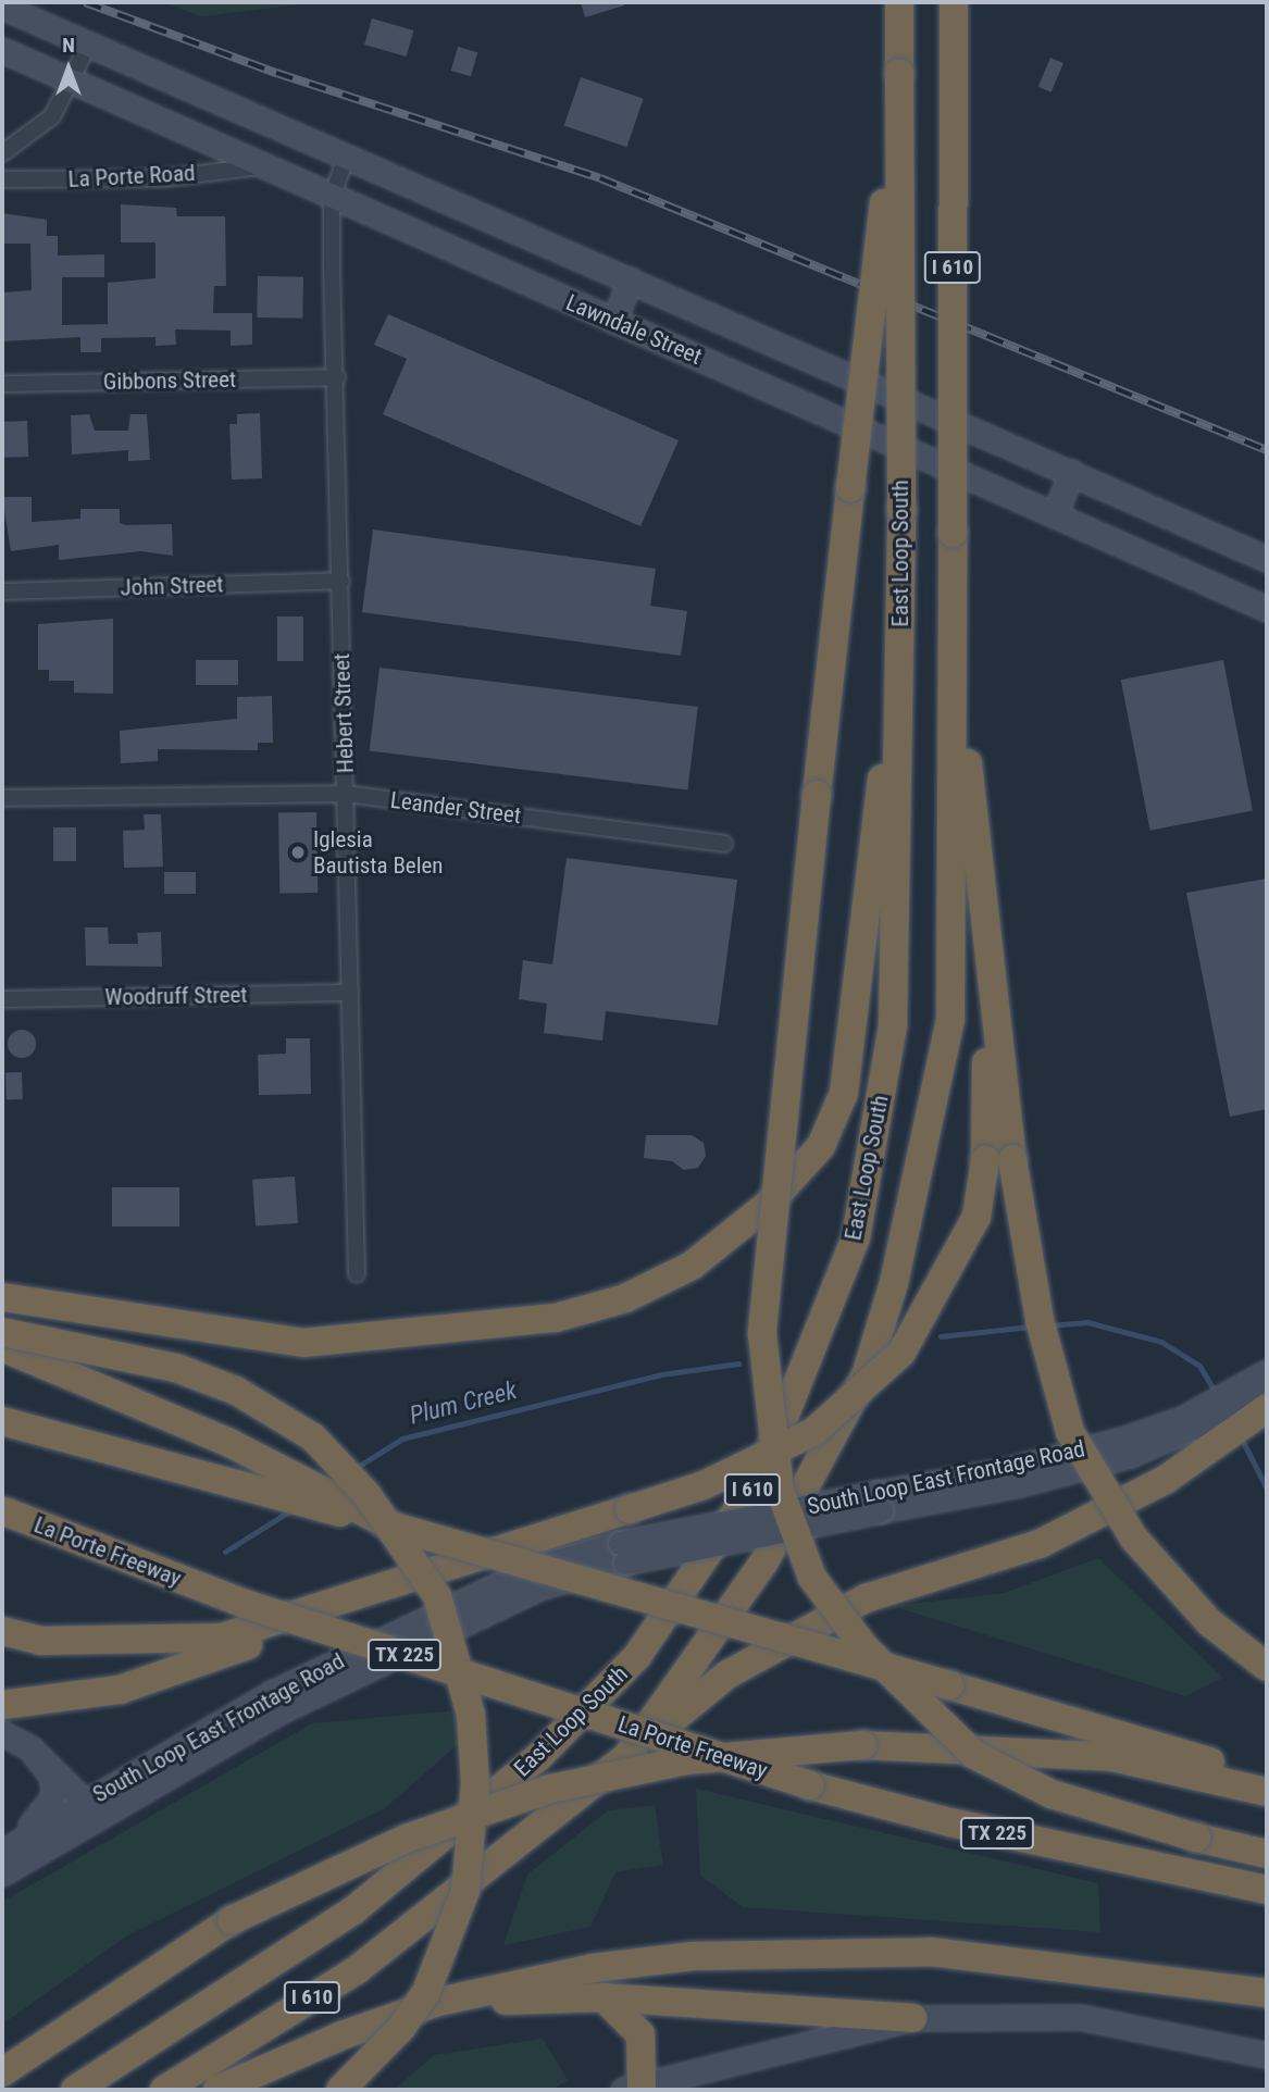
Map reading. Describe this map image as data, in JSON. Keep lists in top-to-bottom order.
{
  "streets": {
    "highway": [
      "I 610",
      "East Loop South",
      "La Porte Freeway",
      "TX 225"
    ],
    "main road": ["Lawndale Street", "South Loop East Frontage Road"],
    "street": [
      "La Porte Road",
      "Gibbons Street",
      "John Street",
      "Hebert Street",
      "Leander Street",
      "Woodruff Street"
    ]
  },
  "crossings": [
    ["La Porte Road", "Lawndale Street"],
    ["Lawndale Street", "Hebert Street"],
    ["Gibbons Street", "Hebert Street"],
    ["John Street", "Hebert Street"],
    ["Hebert Street", "Leander Street"],
    ["Hebert Street", "Woodruff Street"]
  ],
  "water": ["Plum Creek"],
  "places": ["Iglesia Bautista Belen"],
  "north": "top"
}
